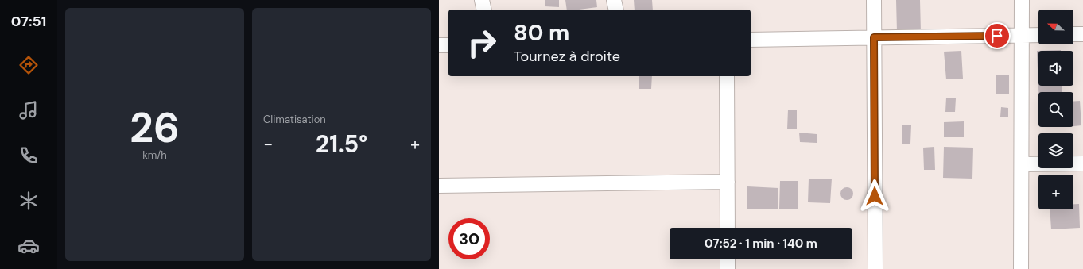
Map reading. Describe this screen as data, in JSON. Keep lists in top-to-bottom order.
{
  "north": "left",
  "page": {
    "tabs": "07:51",
    "tile": [
      ["26", "km/h"],
      "Climatisation"
    ],
    "map_buttons": "+",
    "turn": ["80 m", "Tournez à droite"],
    "heat": ["−", "21.5°", "+"],
    "limit": "30",
    "trip": "07:52 · 1 min · 140 m"
  }
}
